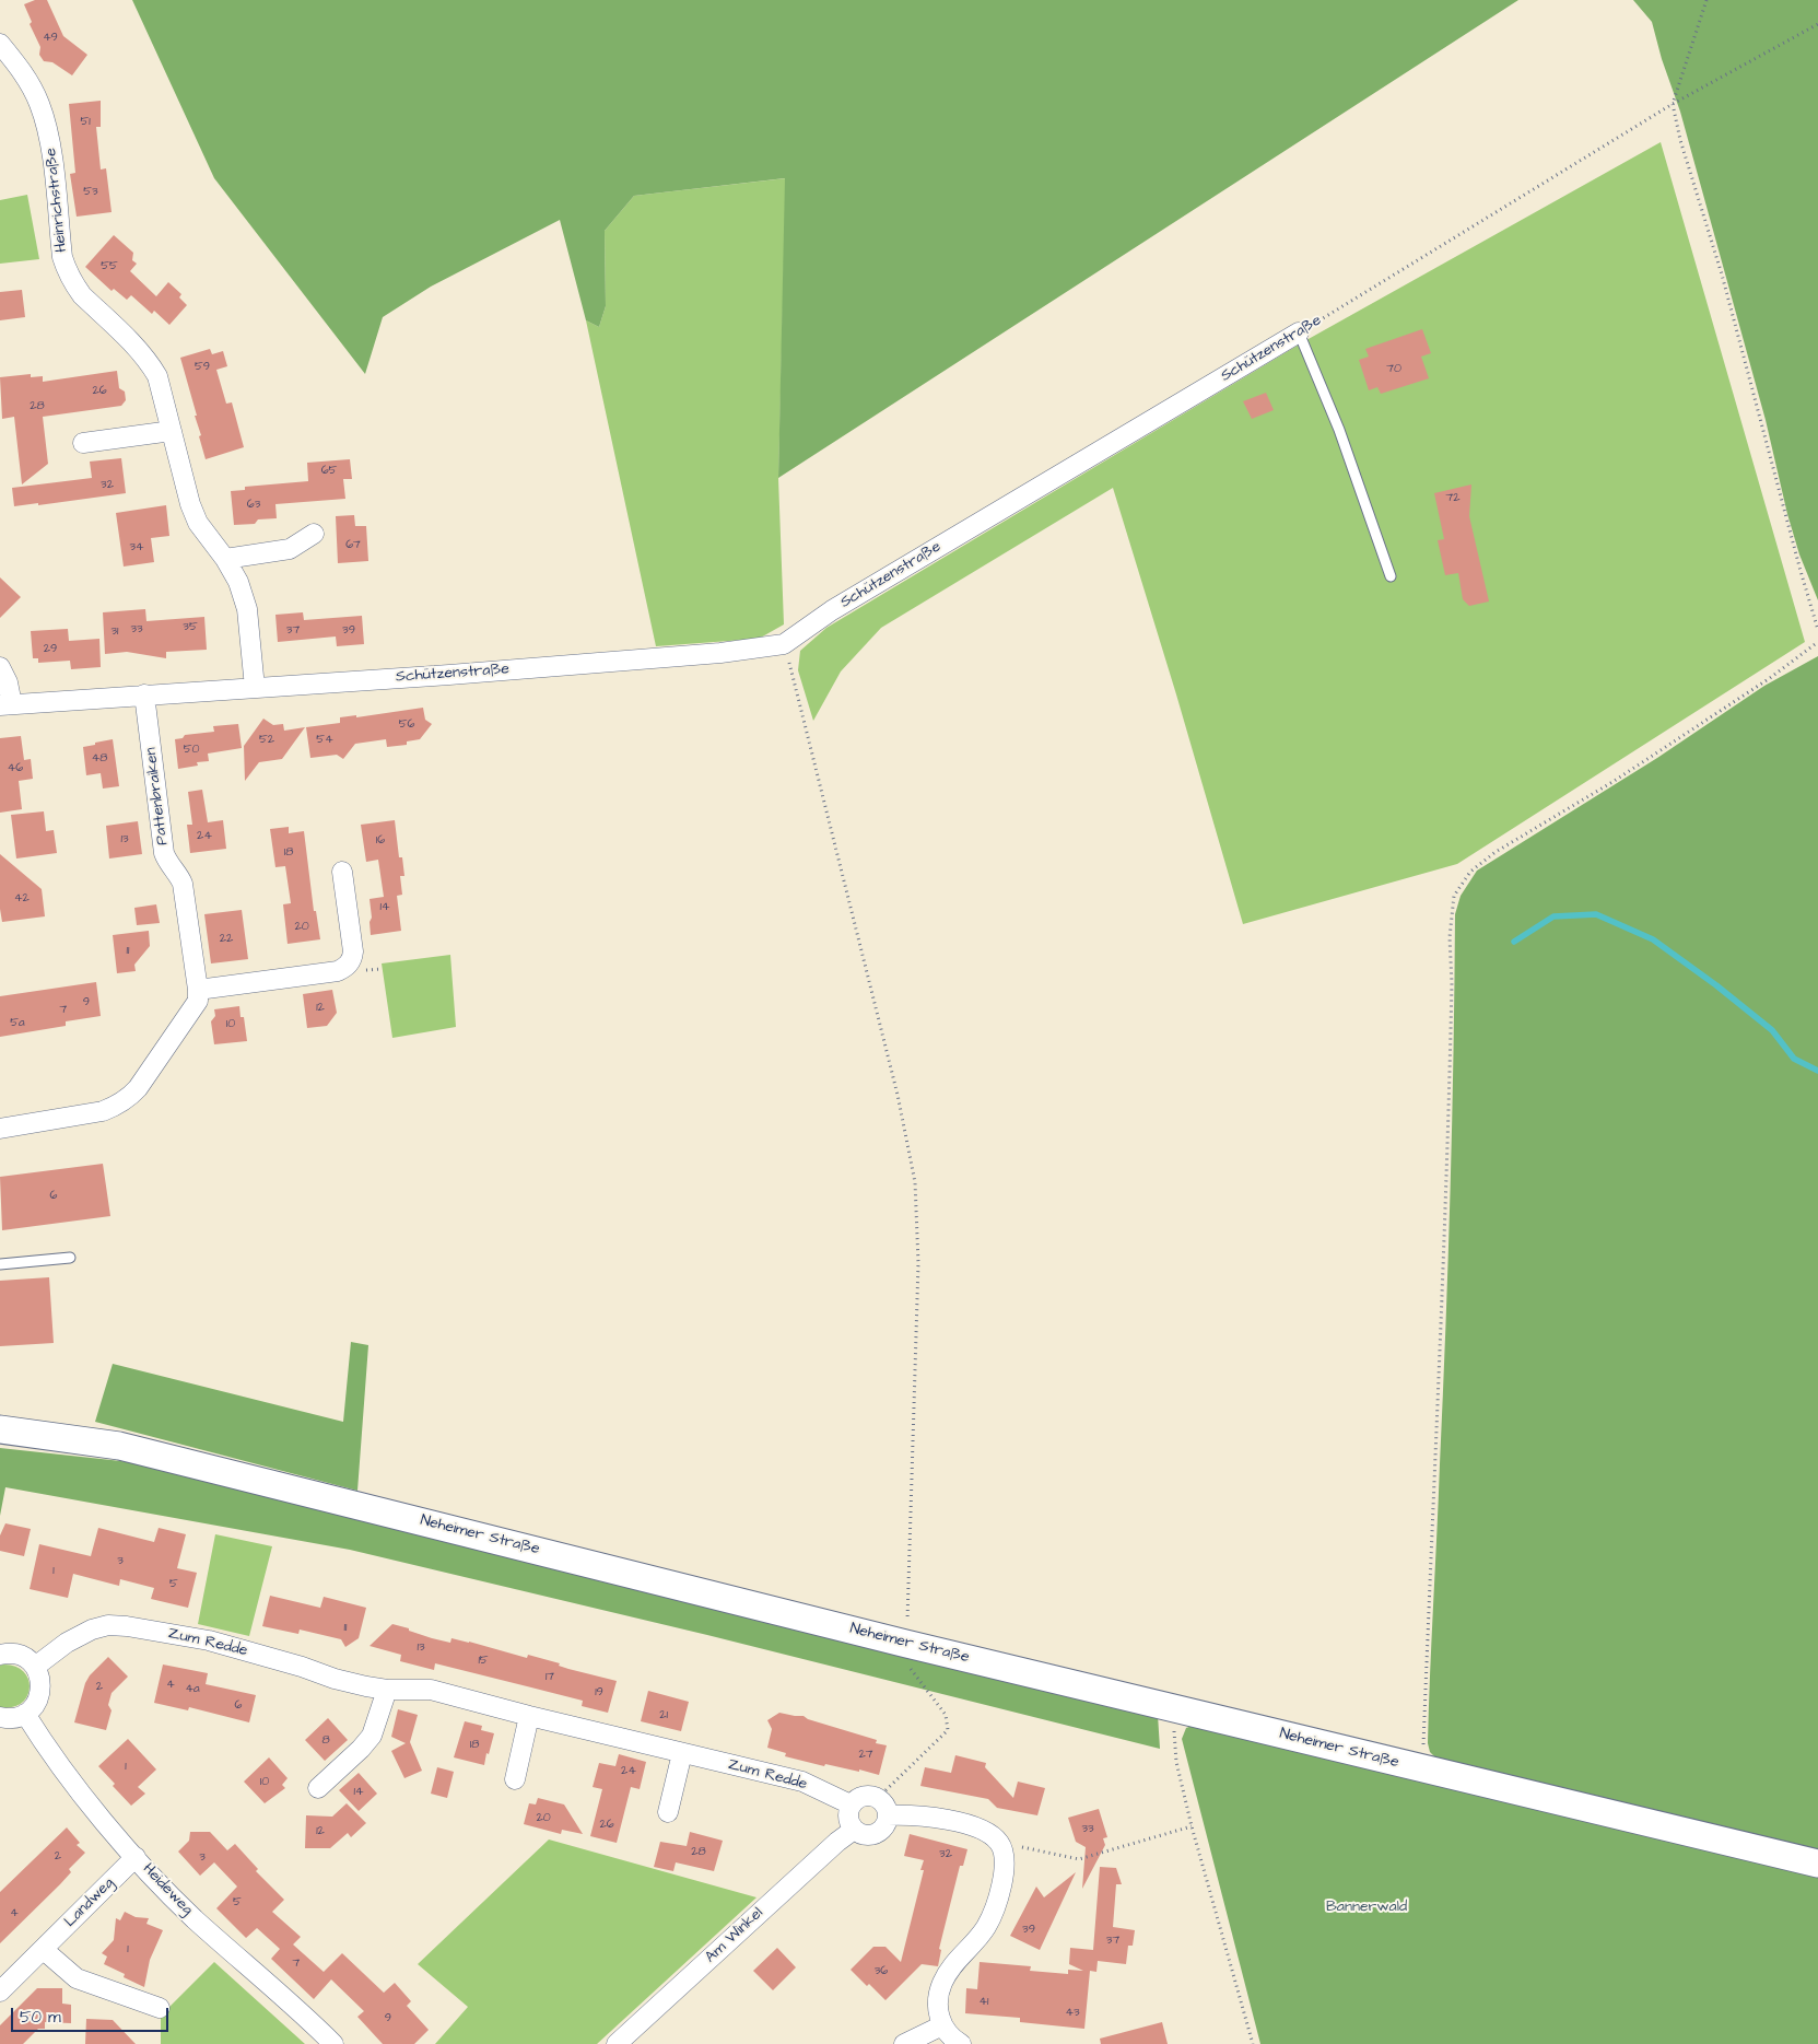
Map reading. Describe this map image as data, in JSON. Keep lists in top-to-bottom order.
{
  "streets": {
    "main road": ["Neheimer Straße"],
    "street": [
      "Heinrichstraße",
      "Schützenstraße",
      "Pattenbraiken",
      "Zum Redde",
      "Heideweg",
      "Landweg",
      "Am Winkel"
    ]
  },
  "crossings": [
    ["Heinrichstraße", "Schützenstraße"],
    ["Schützenstraße", "Pattenbraiken"],
    ["Zum Redde", "Am Winkel"],
    ["Heideweg", "Landweg"]
  ],
  "parks": ["Bannerwald"],
  "house_numbers": [
    "49",
    "51",
    "53",
    "55",
    "59",
    "70",
    "26",
    "28",
    "65",
    "32",
    "72",
    "63",
    "67",
    "34",
    "35",
    "33",
    "37",
    "39",
    "31",
    "29",
    "56",
    "52",
    "54",
    "50",
    "48",
    "46",
    "24",
    "13",
    "16",
    "18",
    "42",
    "14",
    "20",
    "22",
    "11",
    "9",
    "12",
    "7",
    "5a",
    "10",
    "6",
    "3",
    "1",
    "5",
    "11",
    "13",
    "15",
    "17",
    "4",
    "2",
    "4a",
    "19",
    "6",
    "21",
    "8",
    "18",
    "27",
    "1",
    "24",
    "10",
    "14",
    "20",
    "26",
    "33",
    "12",
    "28",
    "32",
    "2",
    "3",
    "5",
    "4",
    "39",
    "37",
    "1",
    "7",
    "36",
    "41",
    "43",
    "9"
  ],
  "scale_bar": "50 m"
}
